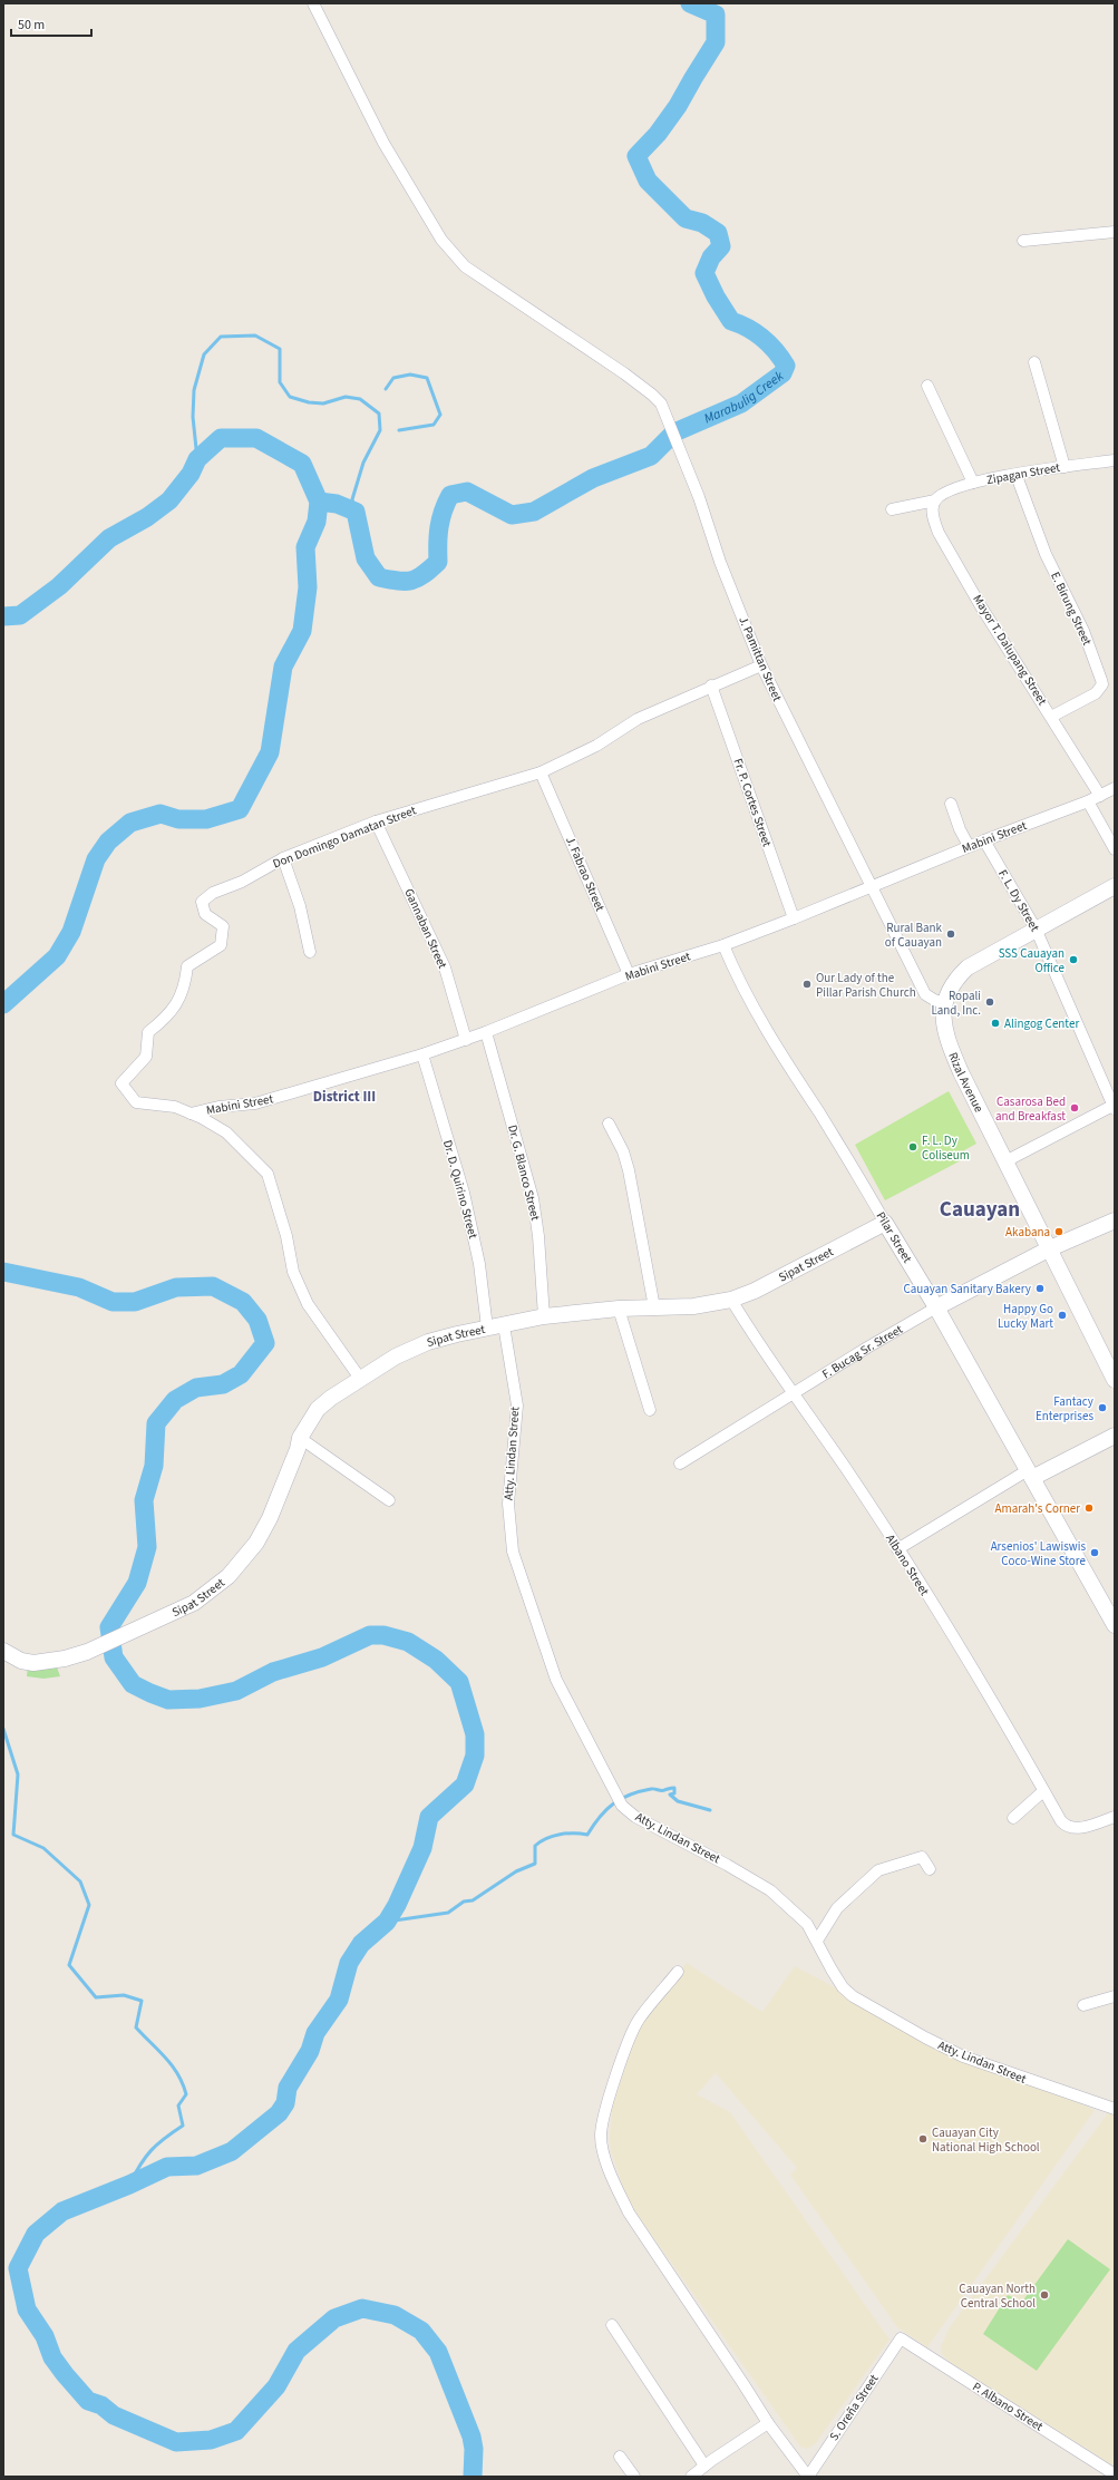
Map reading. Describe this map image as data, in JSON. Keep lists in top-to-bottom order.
{
  "streets": {
    "street": [
      "Zipagan Street",
      "E. Birung Street",
      "Mayor T. Dalupang Street",
      "J. Pamittan Street",
      "Fr. P. Cortes Street",
      "Don Domingo Damatan Street",
      "Mabini Street",
      "J. Fabrao Street",
      "F. L. Dy Street",
      "Gannaban Street",
      "Rizal Avenue",
      "Dr. G. Blanco Street",
      "Dr. D. Quirino Street",
      "Pilar Street",
      "Sipat Street",
      "F. Bucag Sr. Street",
      "Atty. Lindan Street",
      "Albano Street",
      "P. Albano Street",
      "S. Oreña Street"
    ]
  },
  "crossings": [
    ["Zipagan Street", "E. Birung Street"],
    ["Zipagan Street", "Mayor T. Dalupang Street"],
    ["E. Birung Street", "Mayor T. Dalupang Street"],
    ["Mayor T. Dalupang Street", "Mabini Street"],
    ["J. Pamittan Street", "Don Domingo Damatan Street"],
    ["J. Pamittan Street", "Mabini Street"],
    ["Fr. P. Cortes Street", "Don Domingo Damatan Street"],
    ["Fr. P. Cortes Street", "Mabini Street"],
    ["Don Domingo Damatan Street", "Mabini Street"],
    ["Don Domingo Damatan Street", "J. Fabrao Street"],
    ["Don Domingo Damatan Street", "Gannaban Street"],
    ["Don Domingo Damatan Street", "Sipat Street"],
    ["Mabini Street", "J. Fabrao Street"],
    ["Mabini Street", "F. L. Dy Street"],
    ["Mabini Street", "Gannaban Street"],
    ["Mabini Street", "Dr. G. Blanco Street"],
    ["Mabini Street", "Dr. D. Quirino Street"],
    ["Mabini Street", "Pilar Street"],
    ["Rizal Avenue", "F. Bucag Sr. Street"],
    ["Dr. G. Blanco Street", "Sipat Street"],
    ["Dr. D. Quirino Street", "Sipat Street"],
    ["Pilar Street", "Sipat Street"],
    ["Pilar Street", "F. Bucag Sr. Street"],
    ["Sipat Street", "Atty. Lindan Street"],
    ["Sipat Street", "Albano Street"],
    ["F. Bucag Sr. Street", "Albano Street"],
    ["P. Albano Street", "S. Oreña Street"]
  ],
  "districts": ["District III", "Cauayan"],
  "water": ["Marabulig Creek"],
  "places": [
    "Rural Bank of Cauayan",
    "SSS Cauayan Office",
    "Our Lady of the Pillar Parish Church",
    "Ropali Land, Inc.",
    "Alingog Center",
    "Casarosa Bed and Breakfast",
    "F. L. Dy Coliseum",
    "Akabana",
    "Cauayan Sanitary Bakery",
    "Happy Go Lucky Mart",
    "Fantacy Enterprises",
    "Amarah's Corner",
    "Arsenios' Lawiswis Coco-Wine Store",
    "Cauayan City National High School",
    "Cauayan North Central School"
  ],
  "scale_bar": "50 m"
}
